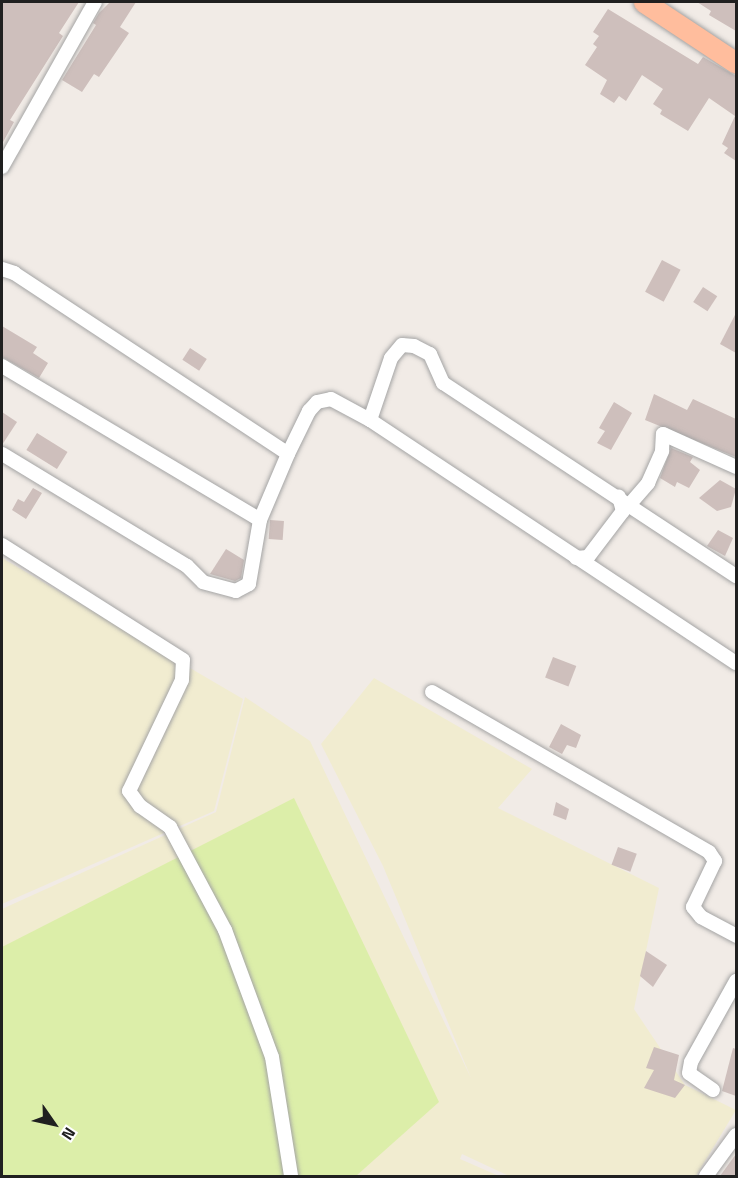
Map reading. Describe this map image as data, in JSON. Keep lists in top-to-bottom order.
{
  "north": "bottom right"
}
